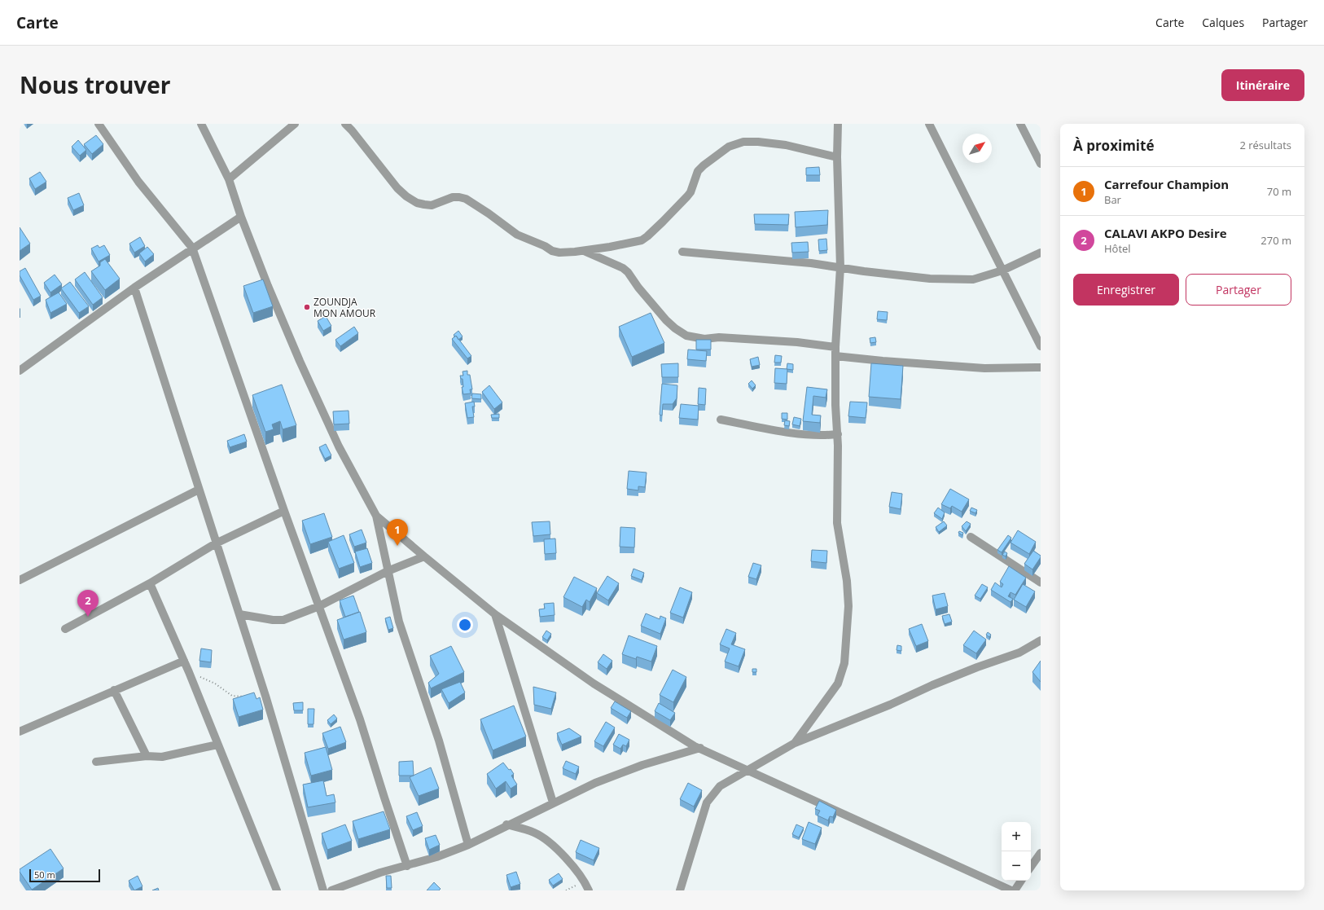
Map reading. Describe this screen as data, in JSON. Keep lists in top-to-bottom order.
{
  "places": ["ZOUNDJA MON AMOUR"],
  "scale_bar": "50 m",
  "north": "top right",
  "page": {
    "header": "Carte",
    "nav": ["Carte", "Calques", "Partager"],
    "title": "Nous trouver",
    "buttons": [
      "Itinéraire",
      ["Enregistrer", "Partager"]
    ],
    "heading": ["À proximité", "2 résultats"],
    "list": [
      {
        "mark": "1",
        "name": "Carrefour Champion",
        "note": "Bar",
        "value": "70 m"
      },
      {
        "mark": "2",
        "name": "CALAVI AKPO Desire",
        "note": "Hôtel",
        "value": "270 m"
      }
    ],
    "pins": ["1", "2"],
    "map_buttons": ["+", "−"],
    "scale": "50 m"
  }
}
